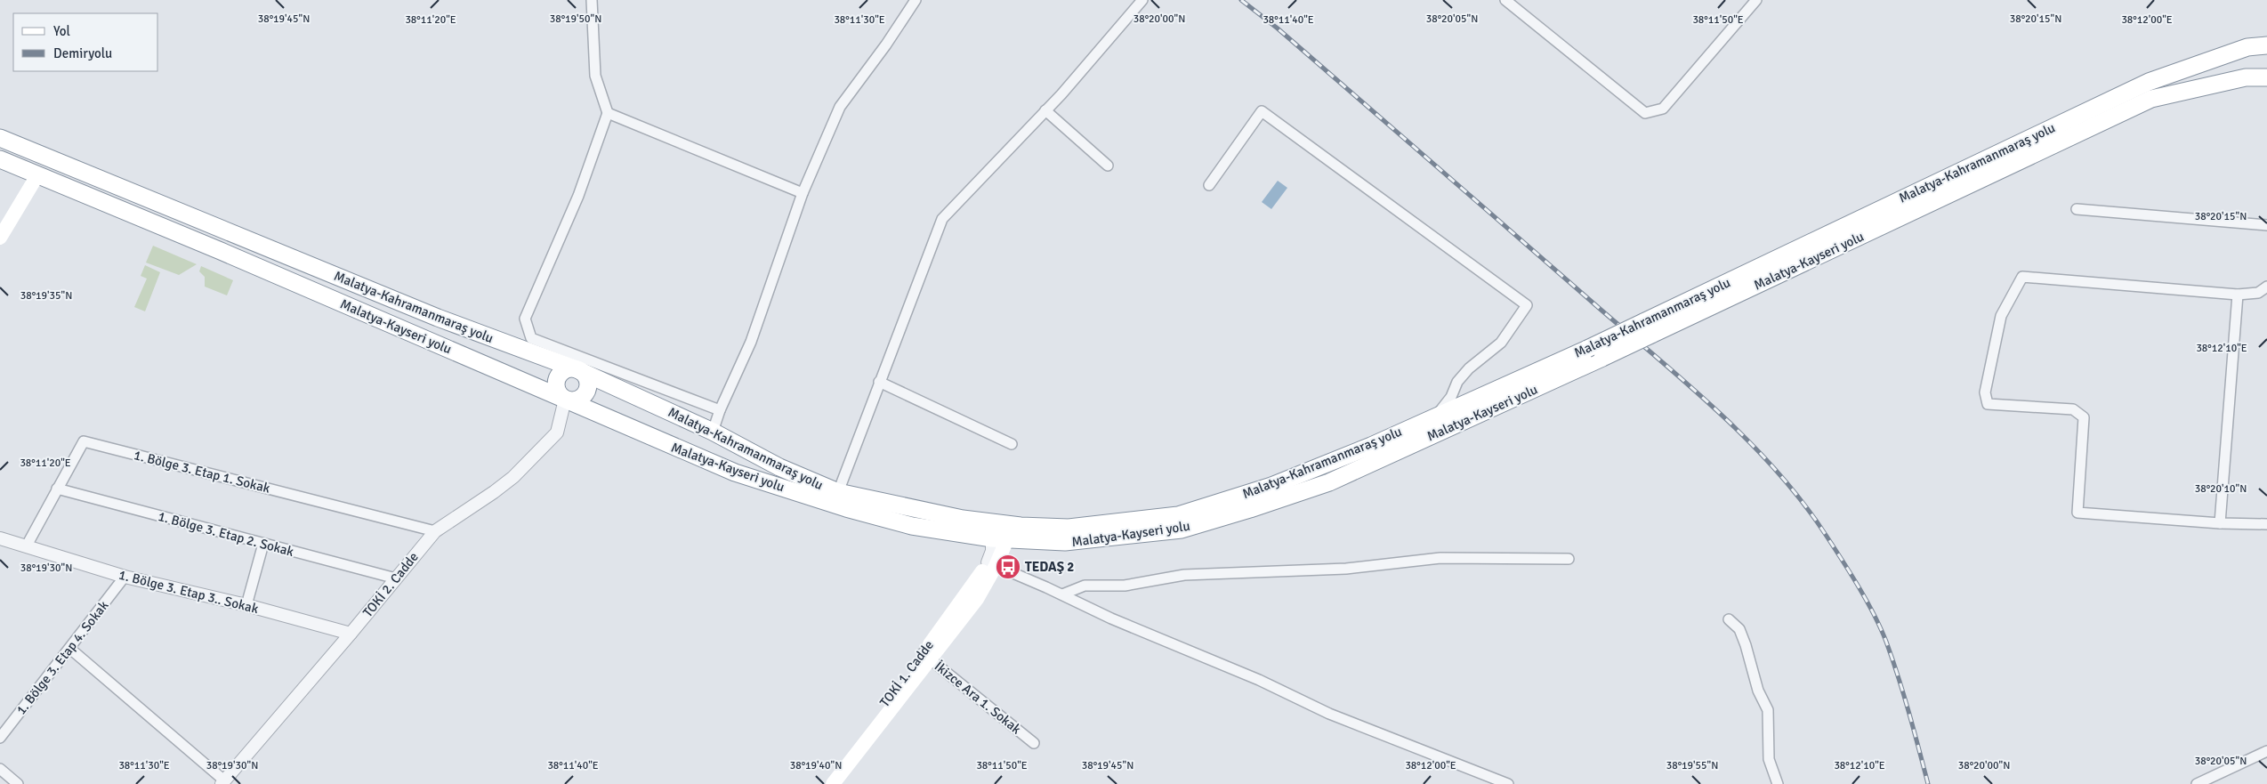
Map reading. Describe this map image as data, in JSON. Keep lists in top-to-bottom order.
{
  "streets": {
    "highway": ["Malatya-Kahramanmaraş yolu", "Malatya-Kayseri yolu"],
    "main road": ["TOKİ 1. Cadde"],
    "street": [
      "1. Bölge 3. Etap 1. Sokak",
      "1. Bölge 3. Etap 2. Sokak",
      "TOKİ 2. Cadde",
      "1. Bölge 3. Etap 3.. Sokak",
      "1. Bölge 3. Etap 4. Sokak",
      "İkizce Ara 1. Sokak"
    ]
  },
  "crossings": [
    ["Malatya-Kahramanmaraş yolu", "Malatya-Kayseri yolu"],
    ["Malatya-Kayseri yolu", "TOKİ 2. Cadde"],
    ["Malatya-Kayseri yolu", "TOKİ 1. Cadde"],
    ["1. Bölge 3. Etap 1. Sokak", "1. Bölge 3. Etap 2. Sokak"],
    ["1. Bölge 3. Etap 1. Sokak", "TOKİ 2. Cadde"],
    ["1. Bölge 3. Etap 1. Sokak", "1. Bölge 3. Etap 3.. Sokak"],
    ["1. Bölge 3. Etap 2. Sokak", "TOKİ 2. Cadde"],
    ["TOKİ 2. Cadde", "1. Bölge 3. Etap 3.. Sokak"],
    ["1. Bölge 3. Etap 3.. Sokak", "1. Bölge 3. Etap 4. Sokak"],
    ["TOKİ 1. Cadde", "İkizce Ara 1. Sokak"]
  ],
  "places": {
    "bus stop": ["TEDAŞ 2"]
  },
  "legend": ["Yol", "Demiryolu"],
  "coordinates": [
    "38°20'00\"N",
    "38°20'15\"N",
    "38°19'45\"N",
    "38°19'50\"N",
    "38°20'05\"N",
    "38°11'20\"E",
    "38°11'30\"E",
    "38°11'40\"E",
    "38°11'50\"E",
    "38°12'00\"E",
    "38°19'35\"N",
    "38°12'10\"E",
    "38°20'10\"N",
    "38°19'30\"N",
    "38°19'40\"N",
    "38°19'55\"N"
  ]
}
